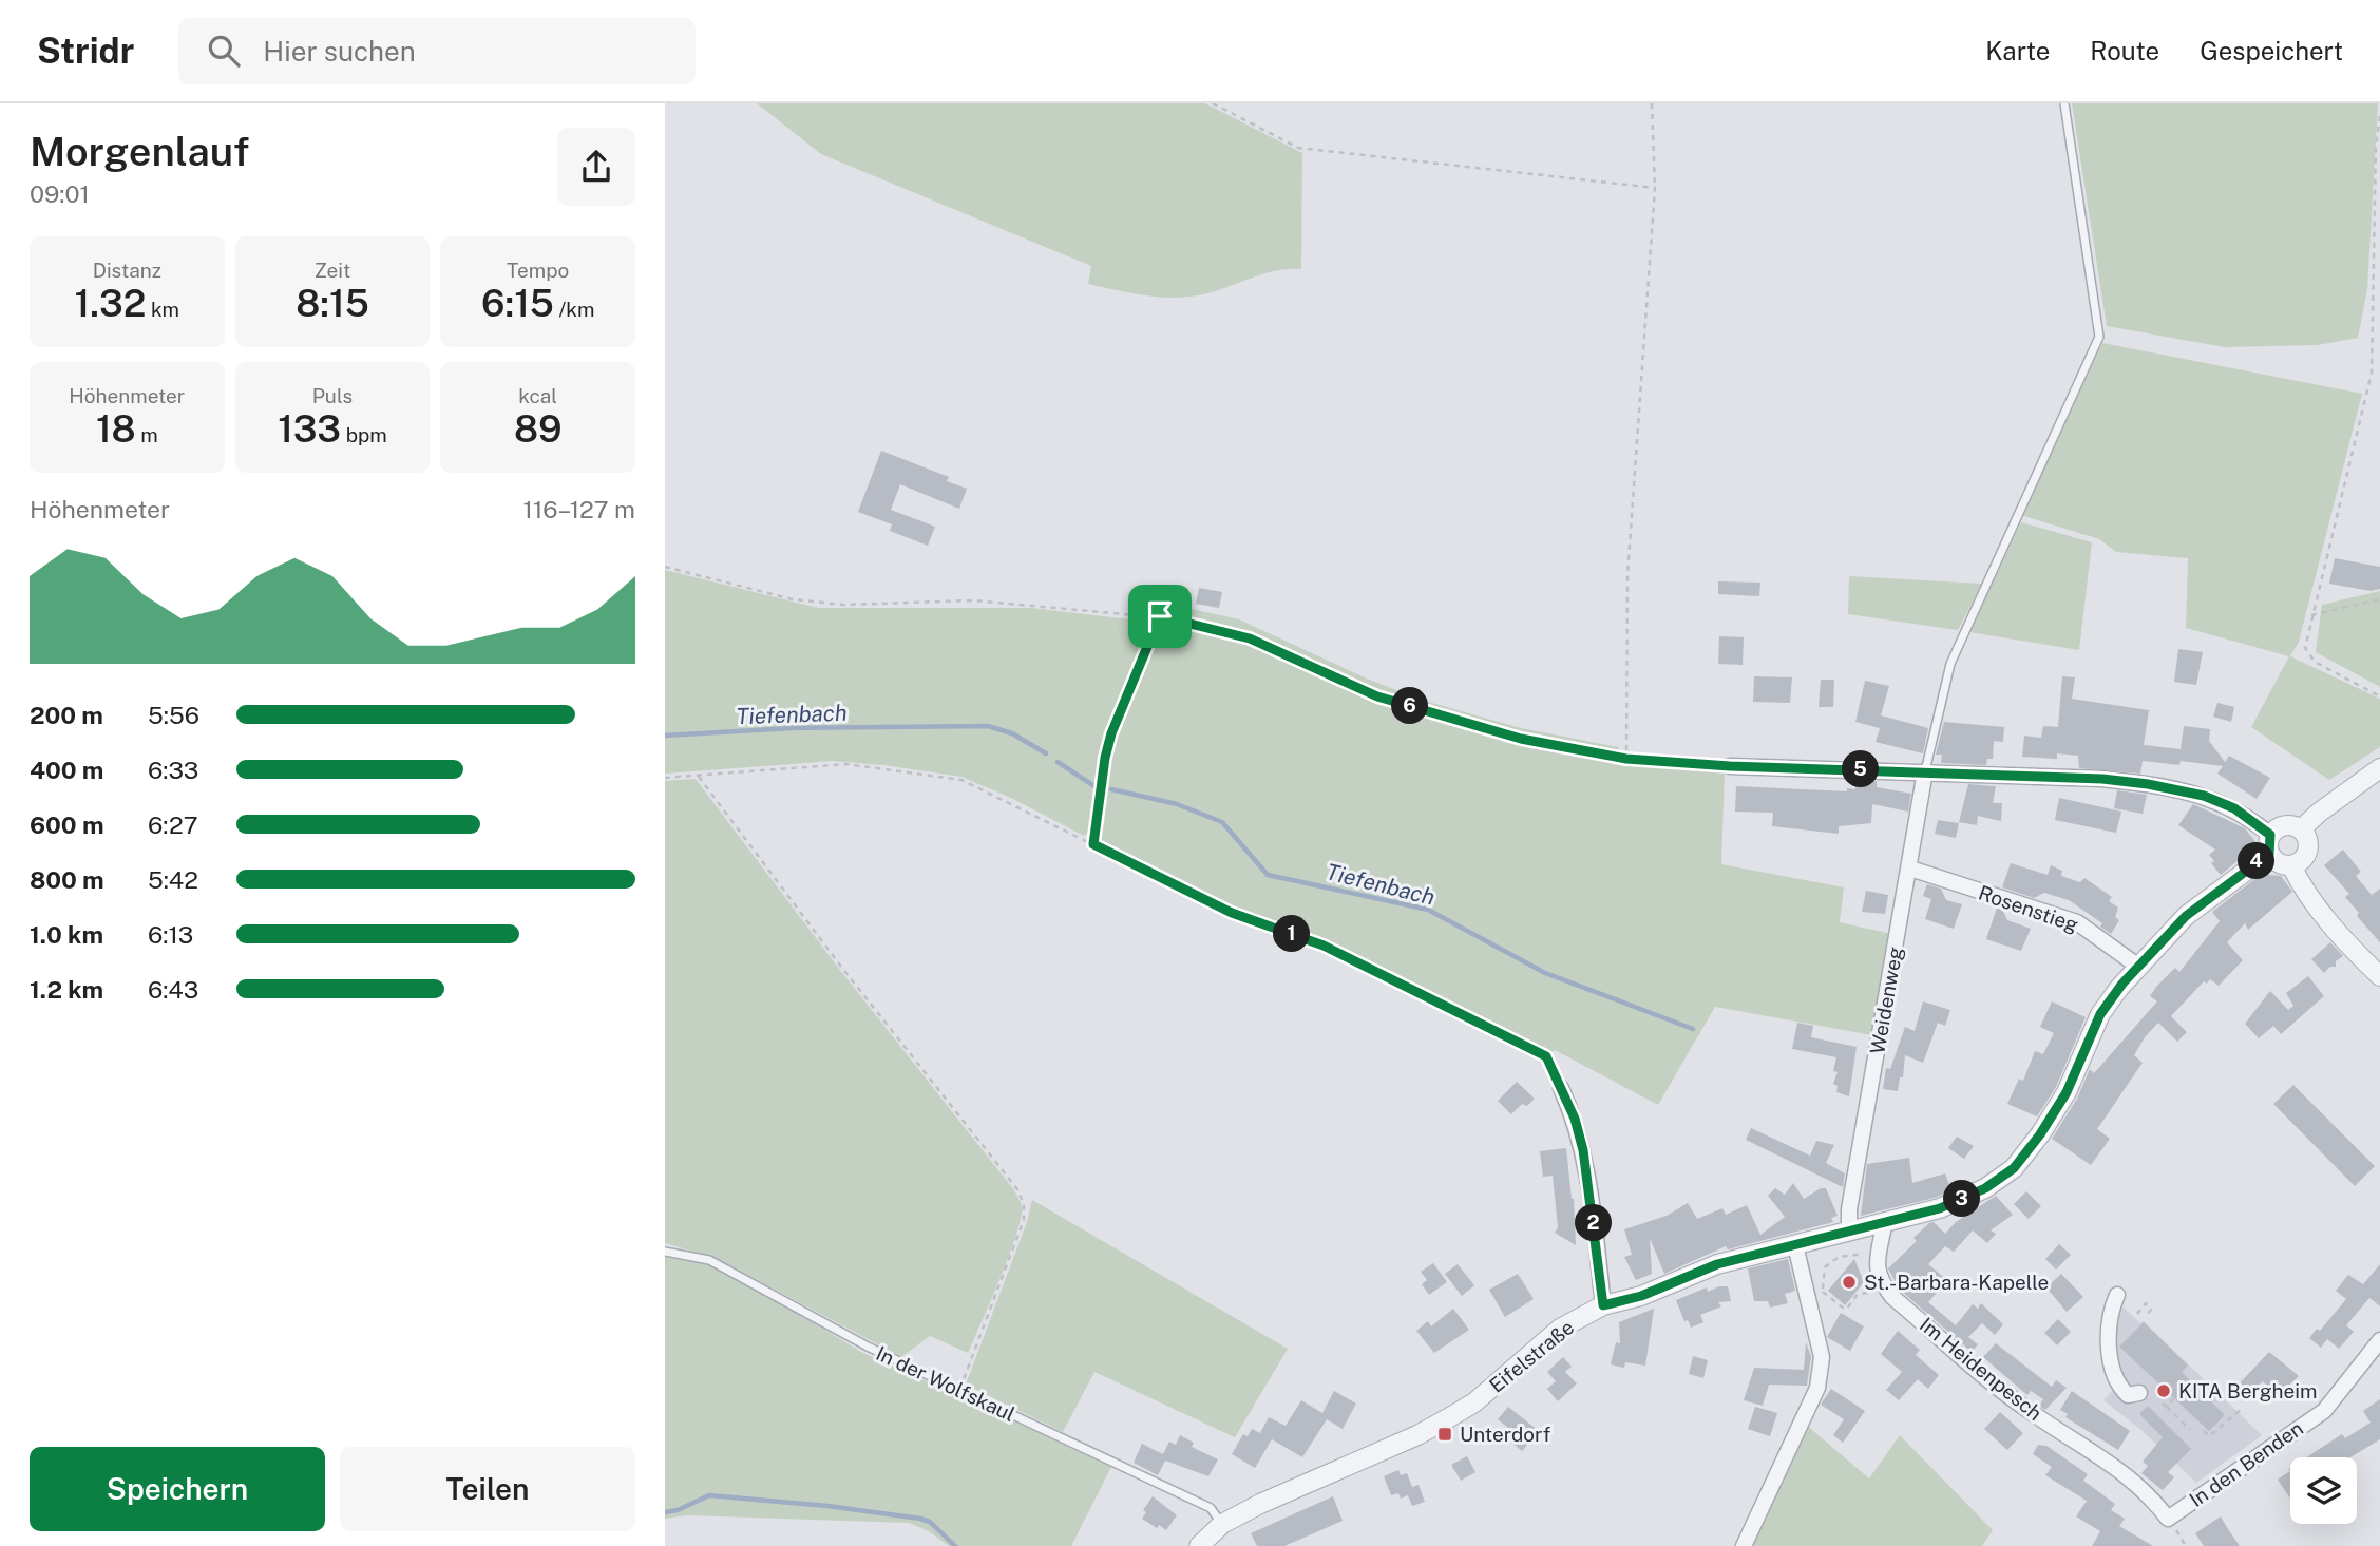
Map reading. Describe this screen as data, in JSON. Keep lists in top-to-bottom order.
{
  "streets": {
    "street": [
      "Rosenstieg",
      "Weidenweg",
      "Eifelstraße",
      "Im Heidenpesch",
      "In den Benden"
    ],
    "lane": ["In der Wolfskaul"]
  },
  "crossings": [
    ["Rosenstieg", "Weidenweg"],
    ["Rosenstieg", "Eifelstraße"],
    ["Weidenweg", "Eifelstraße"],
    ["Eifelstraße", "Im Heidenpesch"],
    ["Eifelstraße", "In der Wolfskaul"],
    ["Im Heidenpesch", "In den Benden"]
  ],
  "water": ["Tiefenbach"],
  "places": {
    "other": ["St.-Barbara-Kapelle", "KITA Bergheim"],
    "transit": ["Unterdorf"]
  },
  "page": {
    "header": "Stridr",
    "search": "Hier suchen",
    "nav": ["Karte", "Route", "Gespeichert"],
    "heading": ["Morgenlauf", "09:01"],
    "stats": [
      ["Distanz", "1.32 km"],
      ["Zeit", "8:15"],
      ["Tempo", "6:15 /km"],
      ["Höhenmeter", "18 m"],
      ["Puls", "133 bpm"],
      ["kcal", "89"]
    ],
    "chart": ["Höhenmeter", "116–127 m"],
    "list": [
      {
        "name": "200 m",
        "note": "5:56"
      },
      {
        "name": "400 m",
        "note": "6:33"
      },
      {
        "name": "600 m",
        "note": "6:27"
      },
      {
        "name": "800 m",
        "note": "5:42"
      },
      {
        "name": "1.0 km",
        "note": "6:13"
      },
      {
        "name": "1.2 km",
        "note": "6:43"
      }
    ],
    "pins": [
      "6",
      "5",
      "4",
      "1",
      "3",
      "2"
    ],
    "buttons": ["Speichern", "Teilen"]
  }
}
